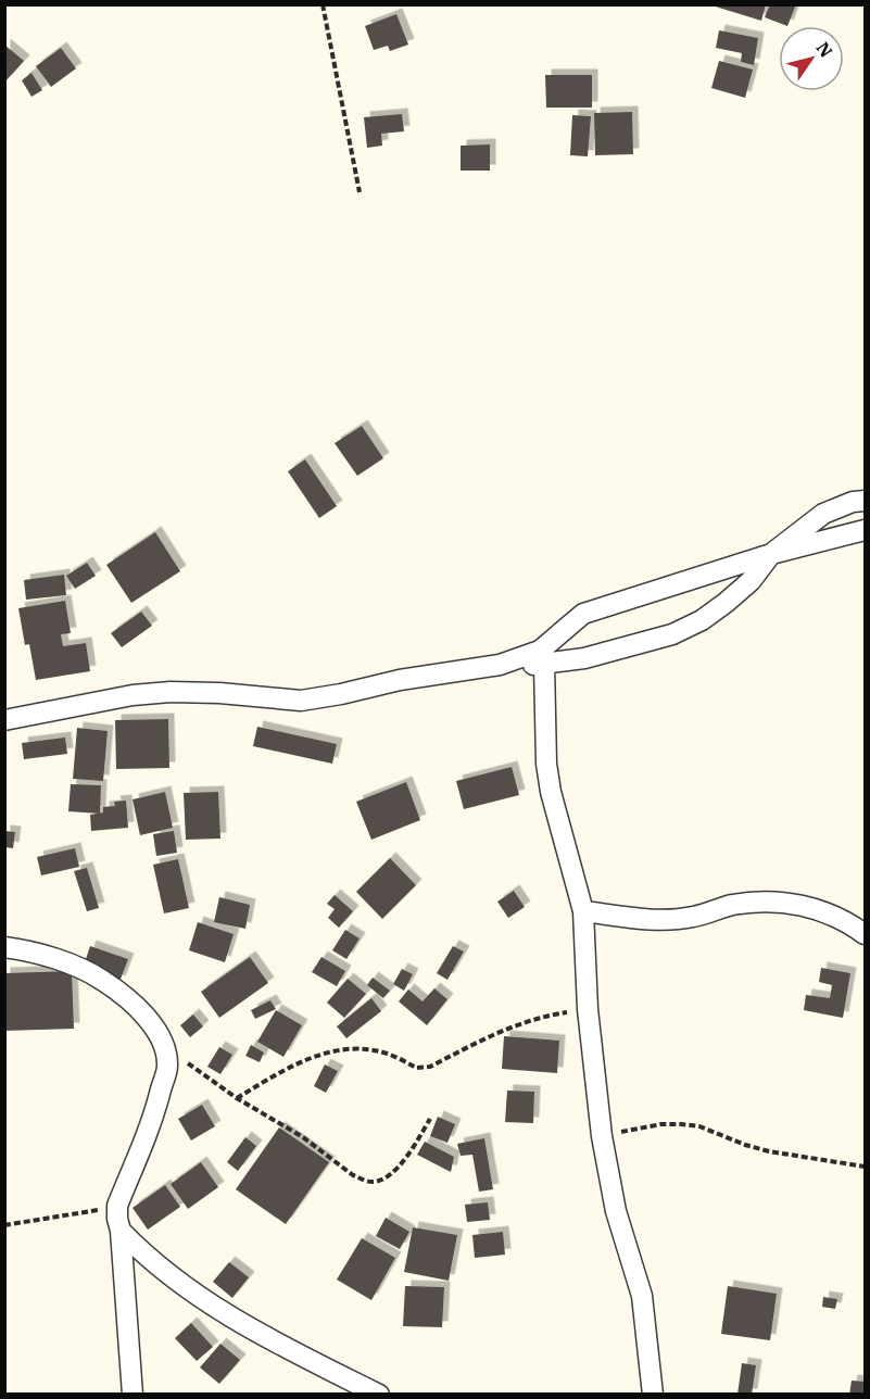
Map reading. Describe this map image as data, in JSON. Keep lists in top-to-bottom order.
{
  "north": "top right"
}
